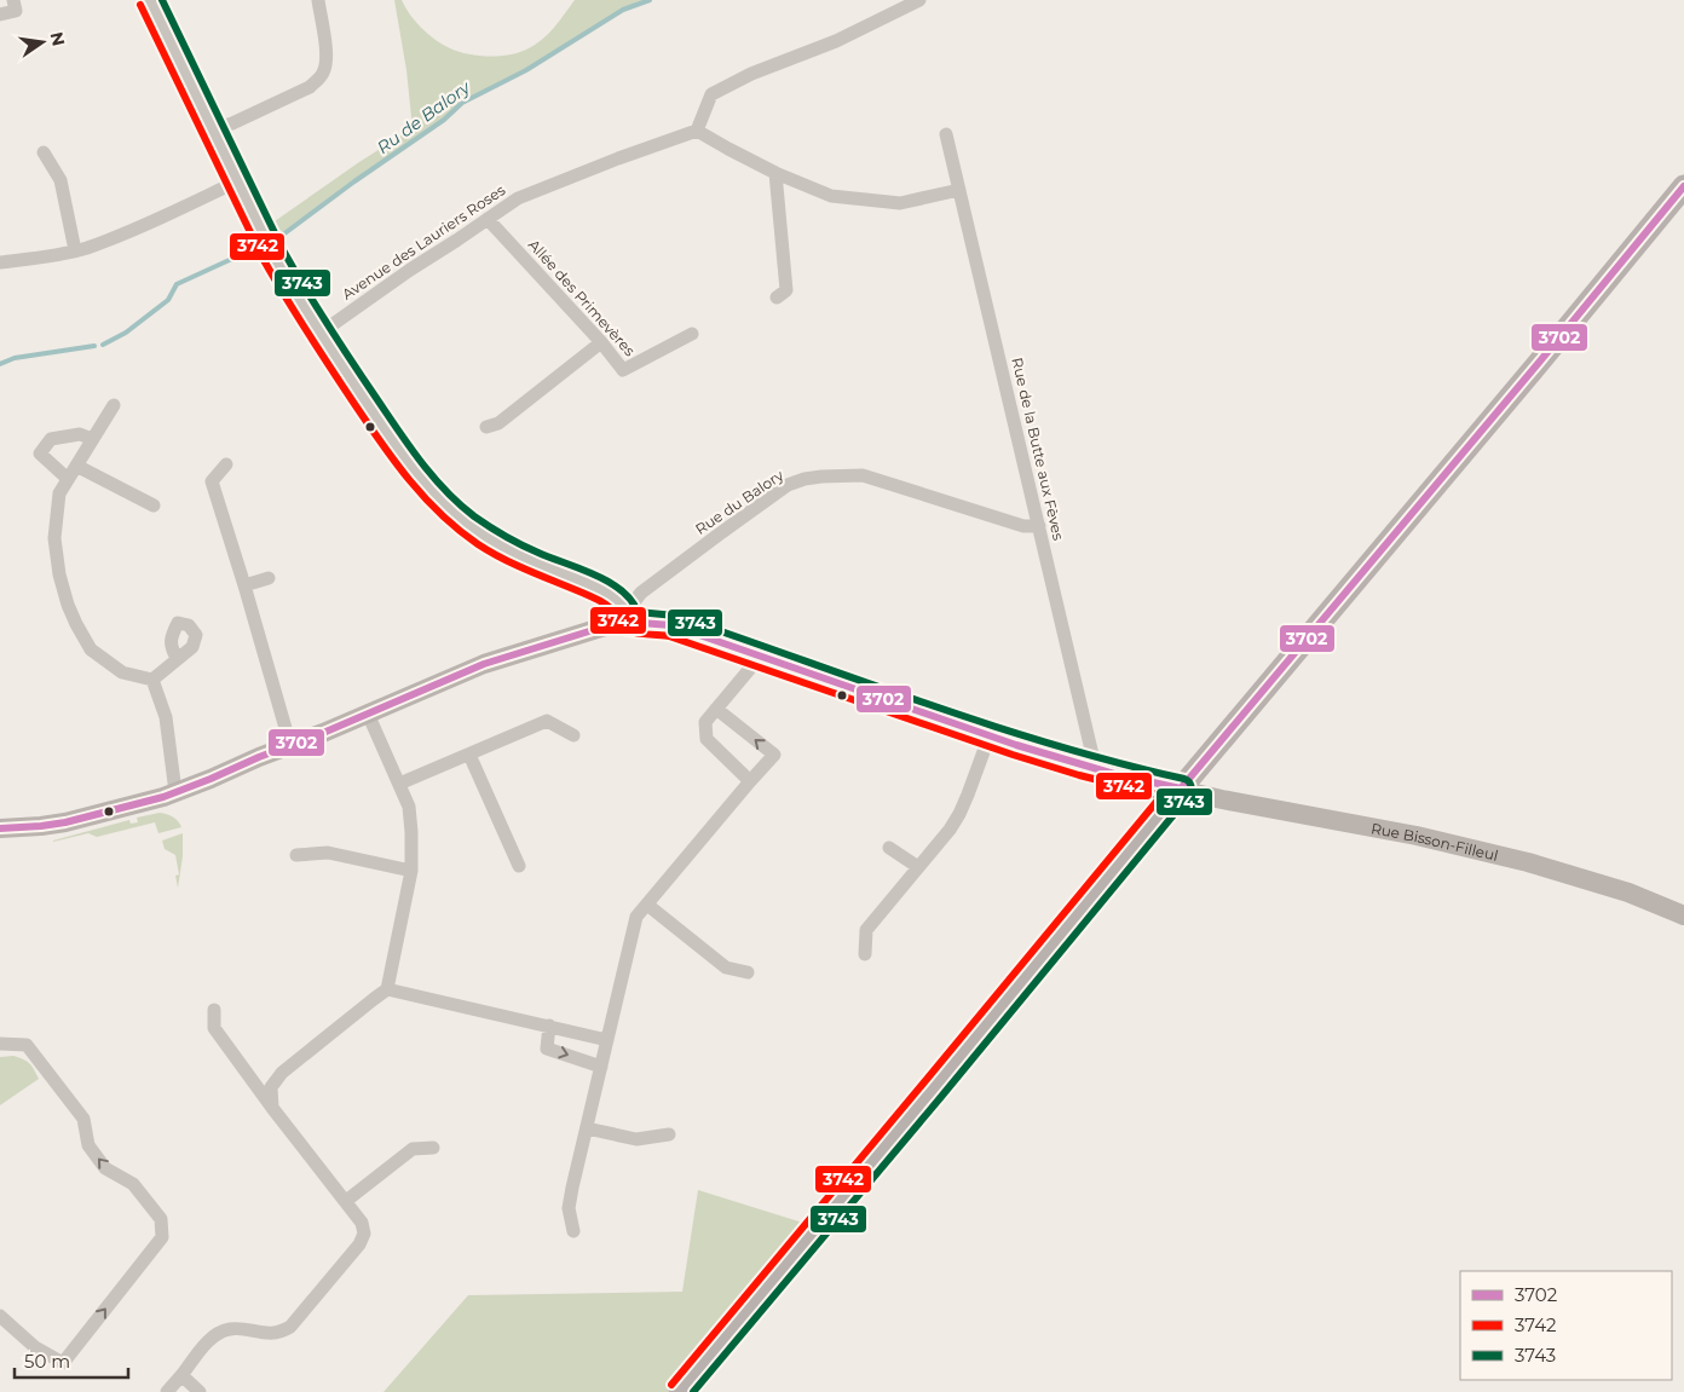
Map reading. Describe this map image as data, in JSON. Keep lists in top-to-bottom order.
{
  "streets": {
    "street": [
      "Avenue des Lauriers Roses",
      "Allée des Primevères",
      "Rue de la Butte aux Fèves",
      "Rue du Balory",
      "Rue Bisson-Filleul"
    ]
  },
  "crossings": [
    ["Avenue des Lauriers Roses", "Allée des Primevères"],
    ["Rue de la Butte aux Fèves", "Rue du Balory"],
    ["Rue de la Butte aux Fèves", "Rue Bisson-Filleul"],
    ["Rue du Balory", "Rue Bisson-Filleul"]
  ],
  "water": ["Ru de Balory"],
  "lines": ["transit line 3743", "transit line 3742", "transit line 3702"],
  "legend": ["3702", "3742", "3743"],
  "scale_bar": "50 m",
  "north": "right"
}
